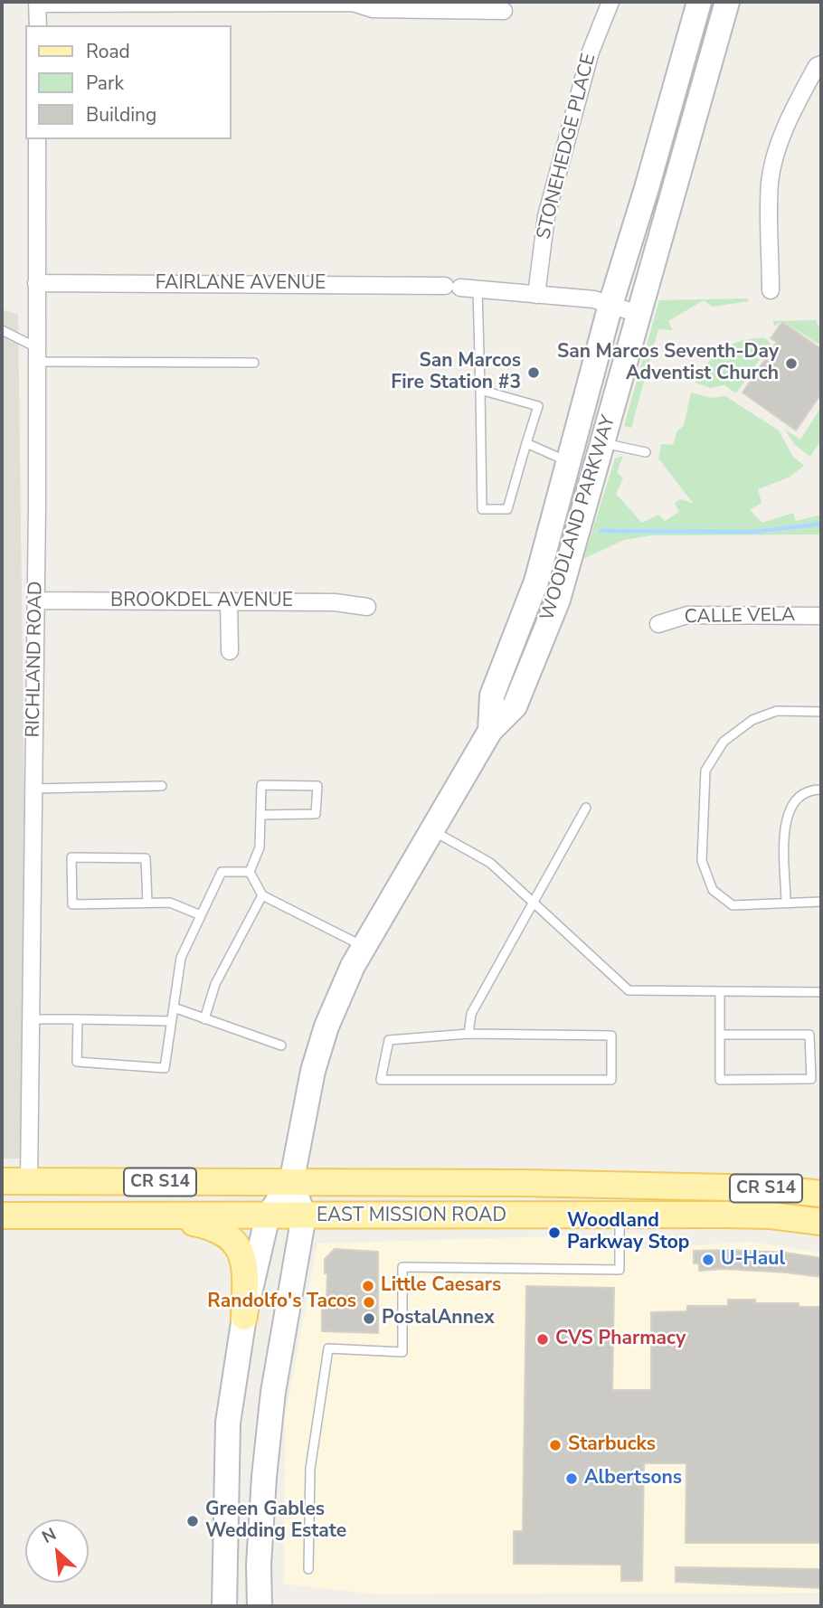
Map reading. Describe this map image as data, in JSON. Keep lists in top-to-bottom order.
{
  "streets": {
    "main road": ["WOODLAND PARKWAY", "CR S14", "EAST MISSION ROAD"],
    "street": [
      "STONEHEDGE PLACE",
      "FAIRLANE AVENUE",
      "BROOKDEL AVENUE",
      "CALLE VELA",
      "RICHLAND ROAD"
    ]
  },
  "crossings": [
    ["STONEHEDGE PLACE", "FAIRLANE AVENUE"],
    ["FAIRLANE AVENUE", "WOODLAND PARKWAY"],
    ["FAIRLANE AVENUE", "RICHLAND ROAD"],
    ["WOODLAND PARKWAY", "EAST MISSION ROAD"],
    ["BROOKDEL AVENUE", "RICHLAND ROAD"],
    ["RICHLAND ROAD", "EAST MISSION ROAD"]
  ],
  "places": [
    "San Marcos Seventh-Day Adventist Church",
    "San Marcos Fire Station #3",
    "Woodland Parkway Stop",
    "U-Haul",
    "Little Caesars",
    "Randolfo's Tacos",
    "PostalAnnex",
    "CVS Pharmacy",
    "Starbucks",
    "Albertsons",
    "Green Gables Wedding Estate"
  ],
  "legend": ["Road", "Park", "Building"],
  "north": "top left"
}
